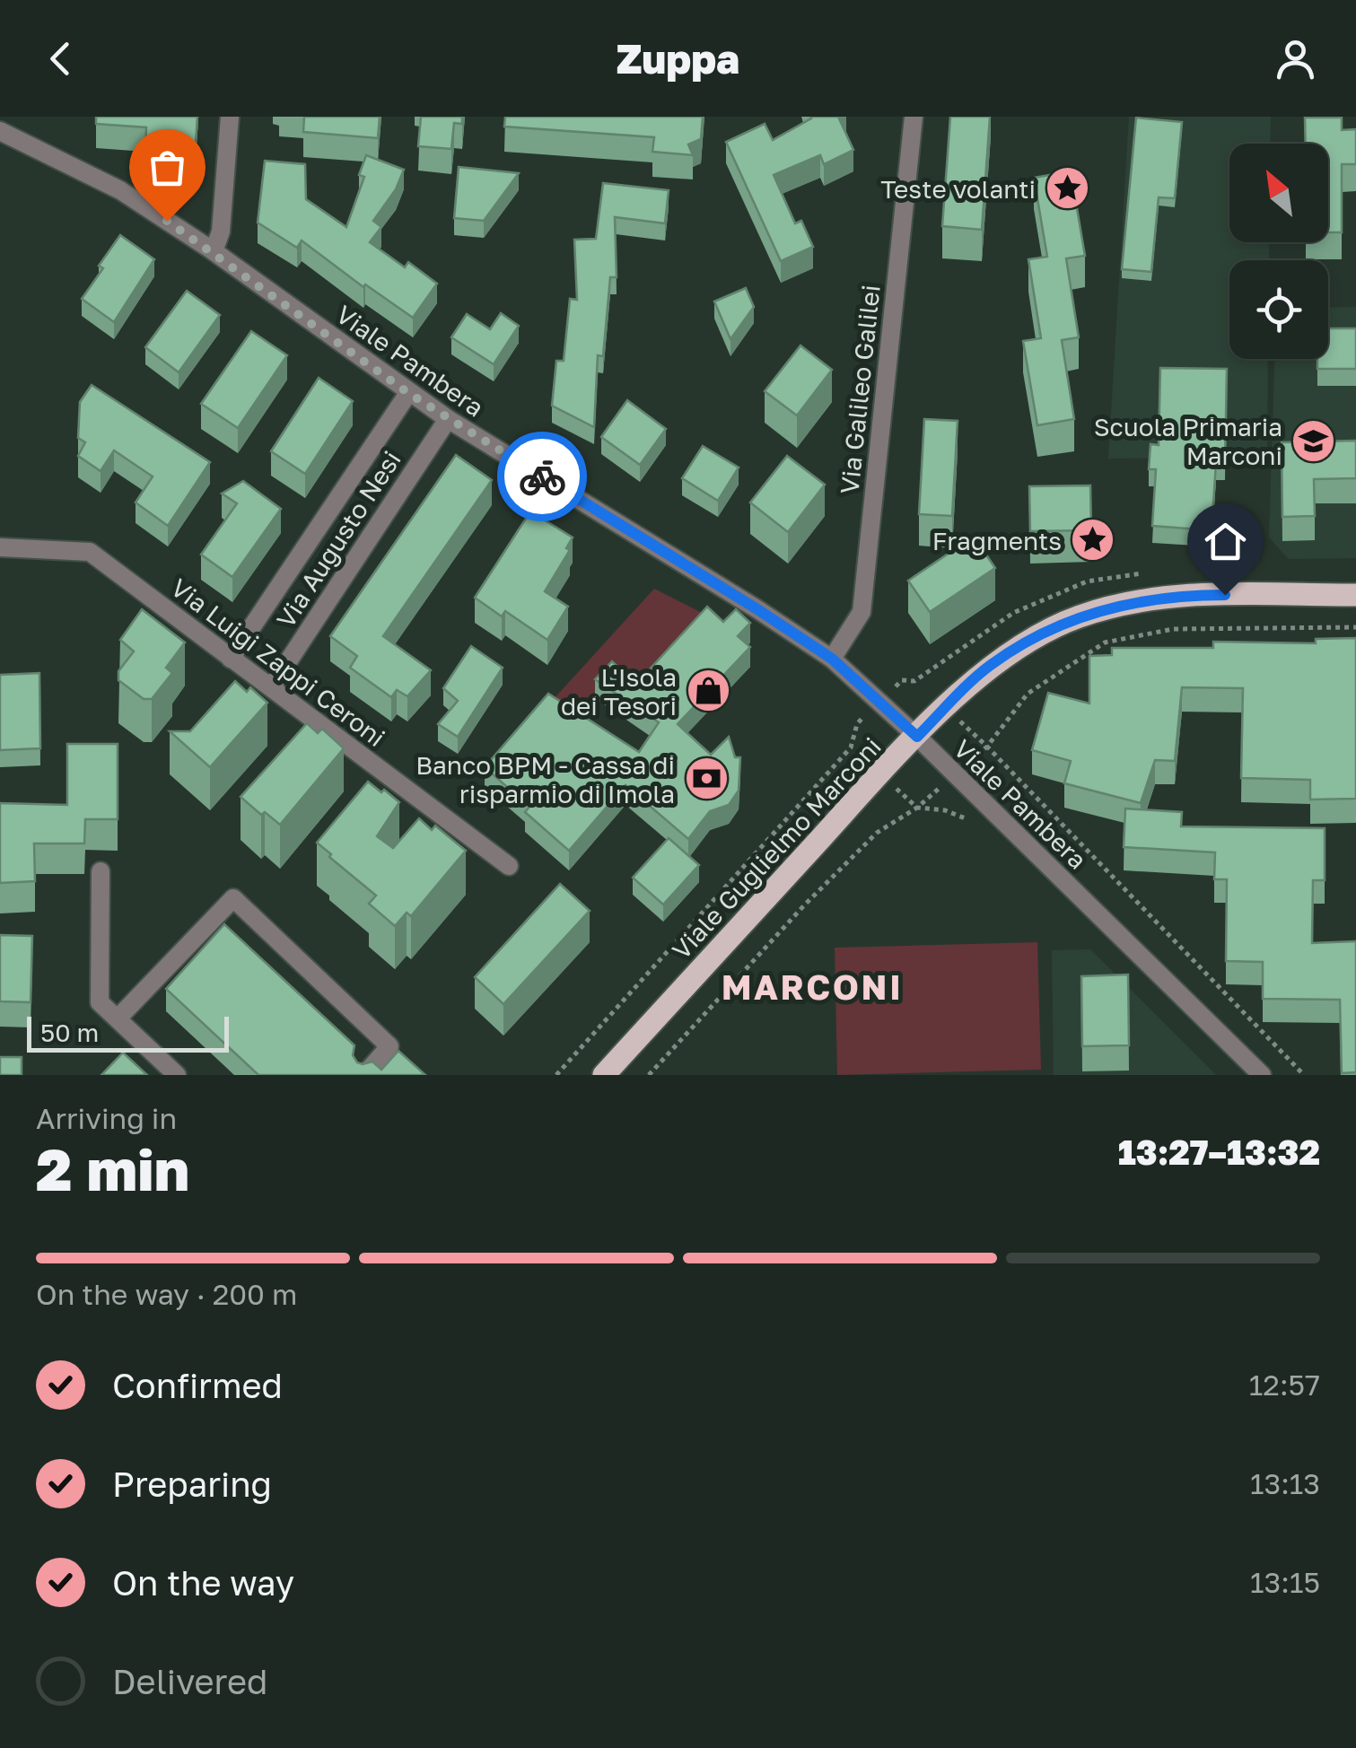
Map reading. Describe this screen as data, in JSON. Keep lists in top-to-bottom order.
{
  "streets": {
    "main road": ["Viale Guglielmo Marconi"],
    "street": [
      "Viale Pambera",
      "Via Galileo Galilei",
      "Via Augusto Nesi",
      "Via Luigi Zappi Ceroni"
    ]
  },
  "crossings": [
    ["Viale Pambera", "Via Galileo Galilei"],
    ["Viale Pambera", "Via Augusto Nesi"],
    ["Viale Pambera", "Viale Guglielmo Marconi"],
    ["Via Augusto Nesi", "Via Luigi Zappi Ceroni"]
  ],
  "districts": ["MARCONI"],
  "places": {
    "place": ["Teste volanti", "Fragments"],
    "school or university": ["Scuola Primaria Marconi"],
    "shop": ["L'Isola dei Tesori"],
    "bank": ["Banco BPM - Cassa di risparmio di Imola"]
  },
  "scale_bar": "50 m",
  "north": "top left",
  "page": {
    "header": "Zuppa",
    "scale": "50 m",
    "heading": ["2 min", "Arriving in", "13:27–13:32"],
    "bar": "On the way · 200 m",
    "list": [
      ["Confirmed", "12:57"],
      ["Preparing", "13:13"],
      ["On the way", "13:15"],
      "Delivered"
    ]
  }
}
